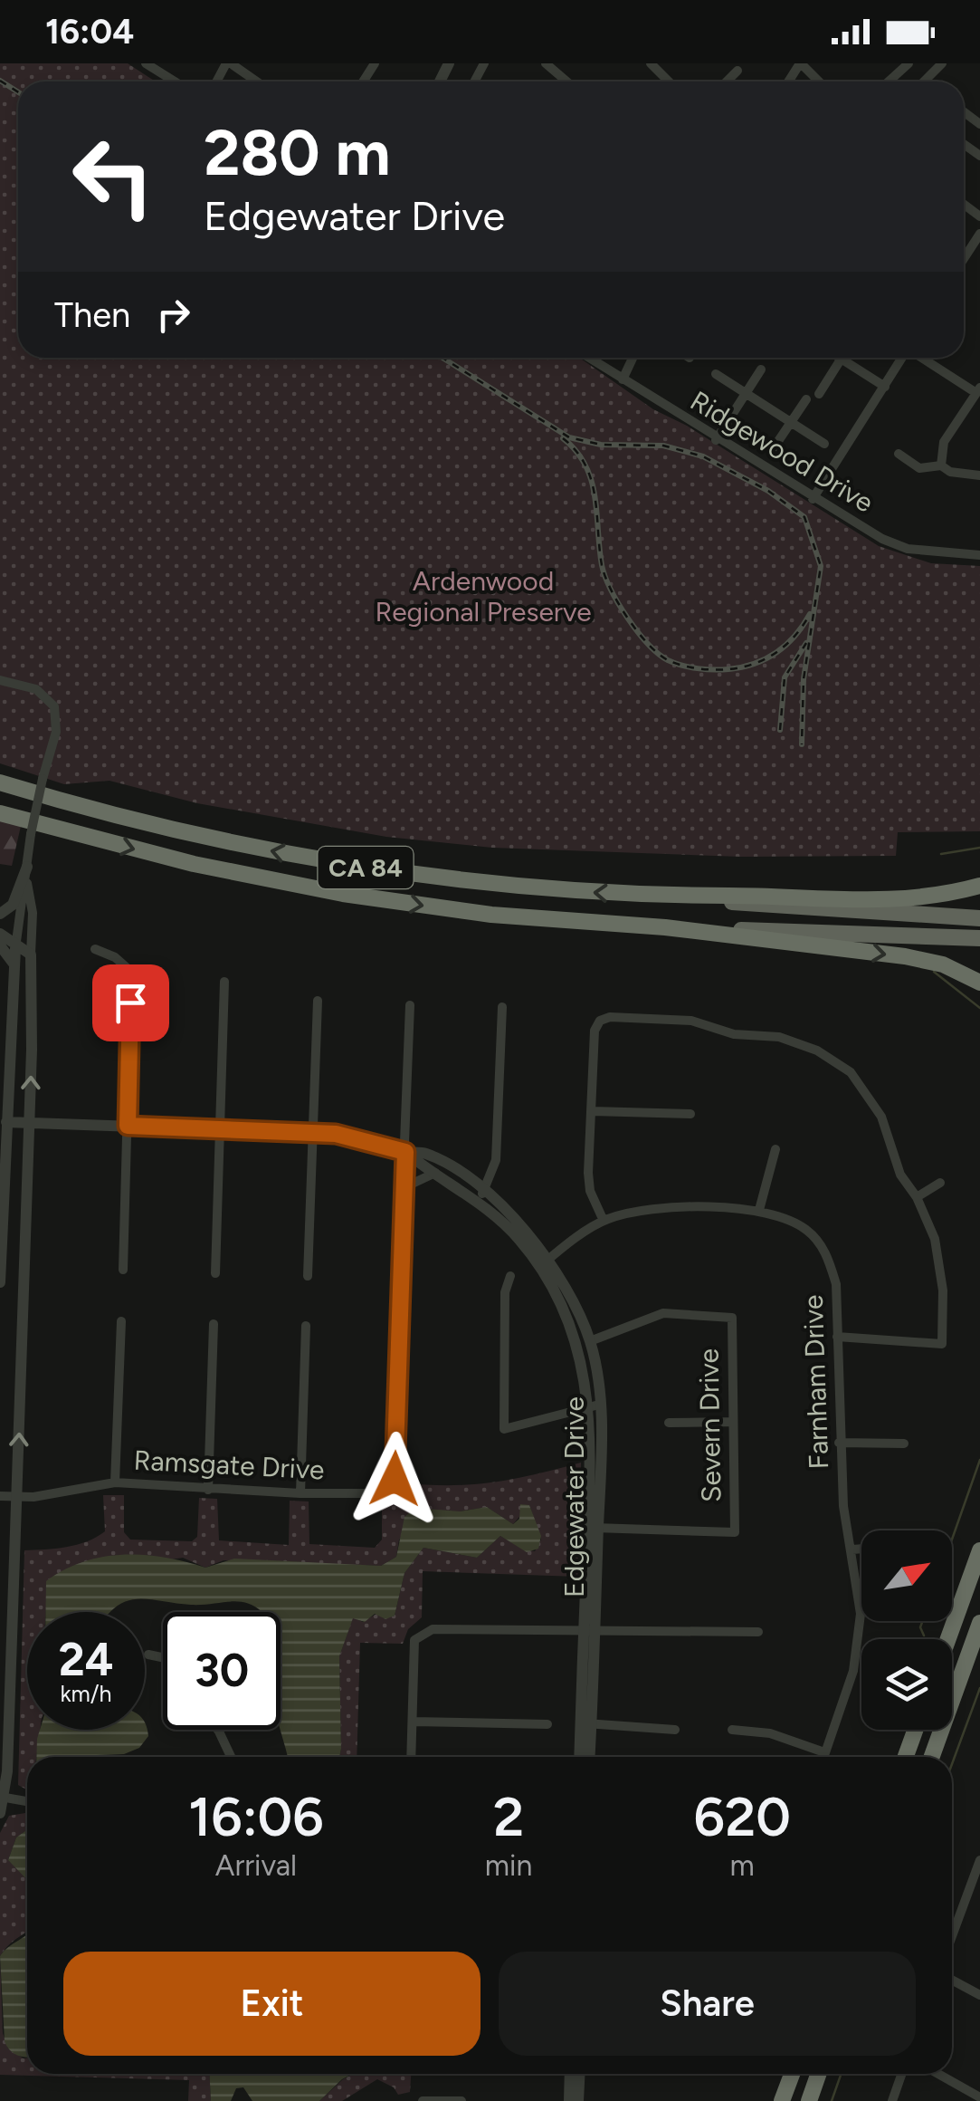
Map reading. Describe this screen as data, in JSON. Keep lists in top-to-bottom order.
{
  "streets": {
    "highway": ["CA 84"],
    "street": [
      "Ridgewood Drive",
      "Farnham Drive",
      "Severn Drive",
      "Ramsgate Drive",
      "Edgewater Drive"
    ]
  },
  "crossings": [
    ["Farnham Drive", "Edgewater Drive"],
    ["Severn Drive", "Edgewater Drive"],
    ["Ramsgate Drive", "Edgewater Drive"]
  ],
  "parks": ["Ardenwood Regional Preserve"],
  "north": "top right",
  "page": {
    "status": "16:04",
    "turn": ["280 m", "Edgewater Drive"],
    "then": "Then",
    "speed": "24 km/h",
    "limit": "30",
    "eta": [
      "16:06",
      "Arrival",
      "2",
      "min",
      "620",
      "m"
    ],
    "buttons": ["Exit", "Share"]
  }
}
